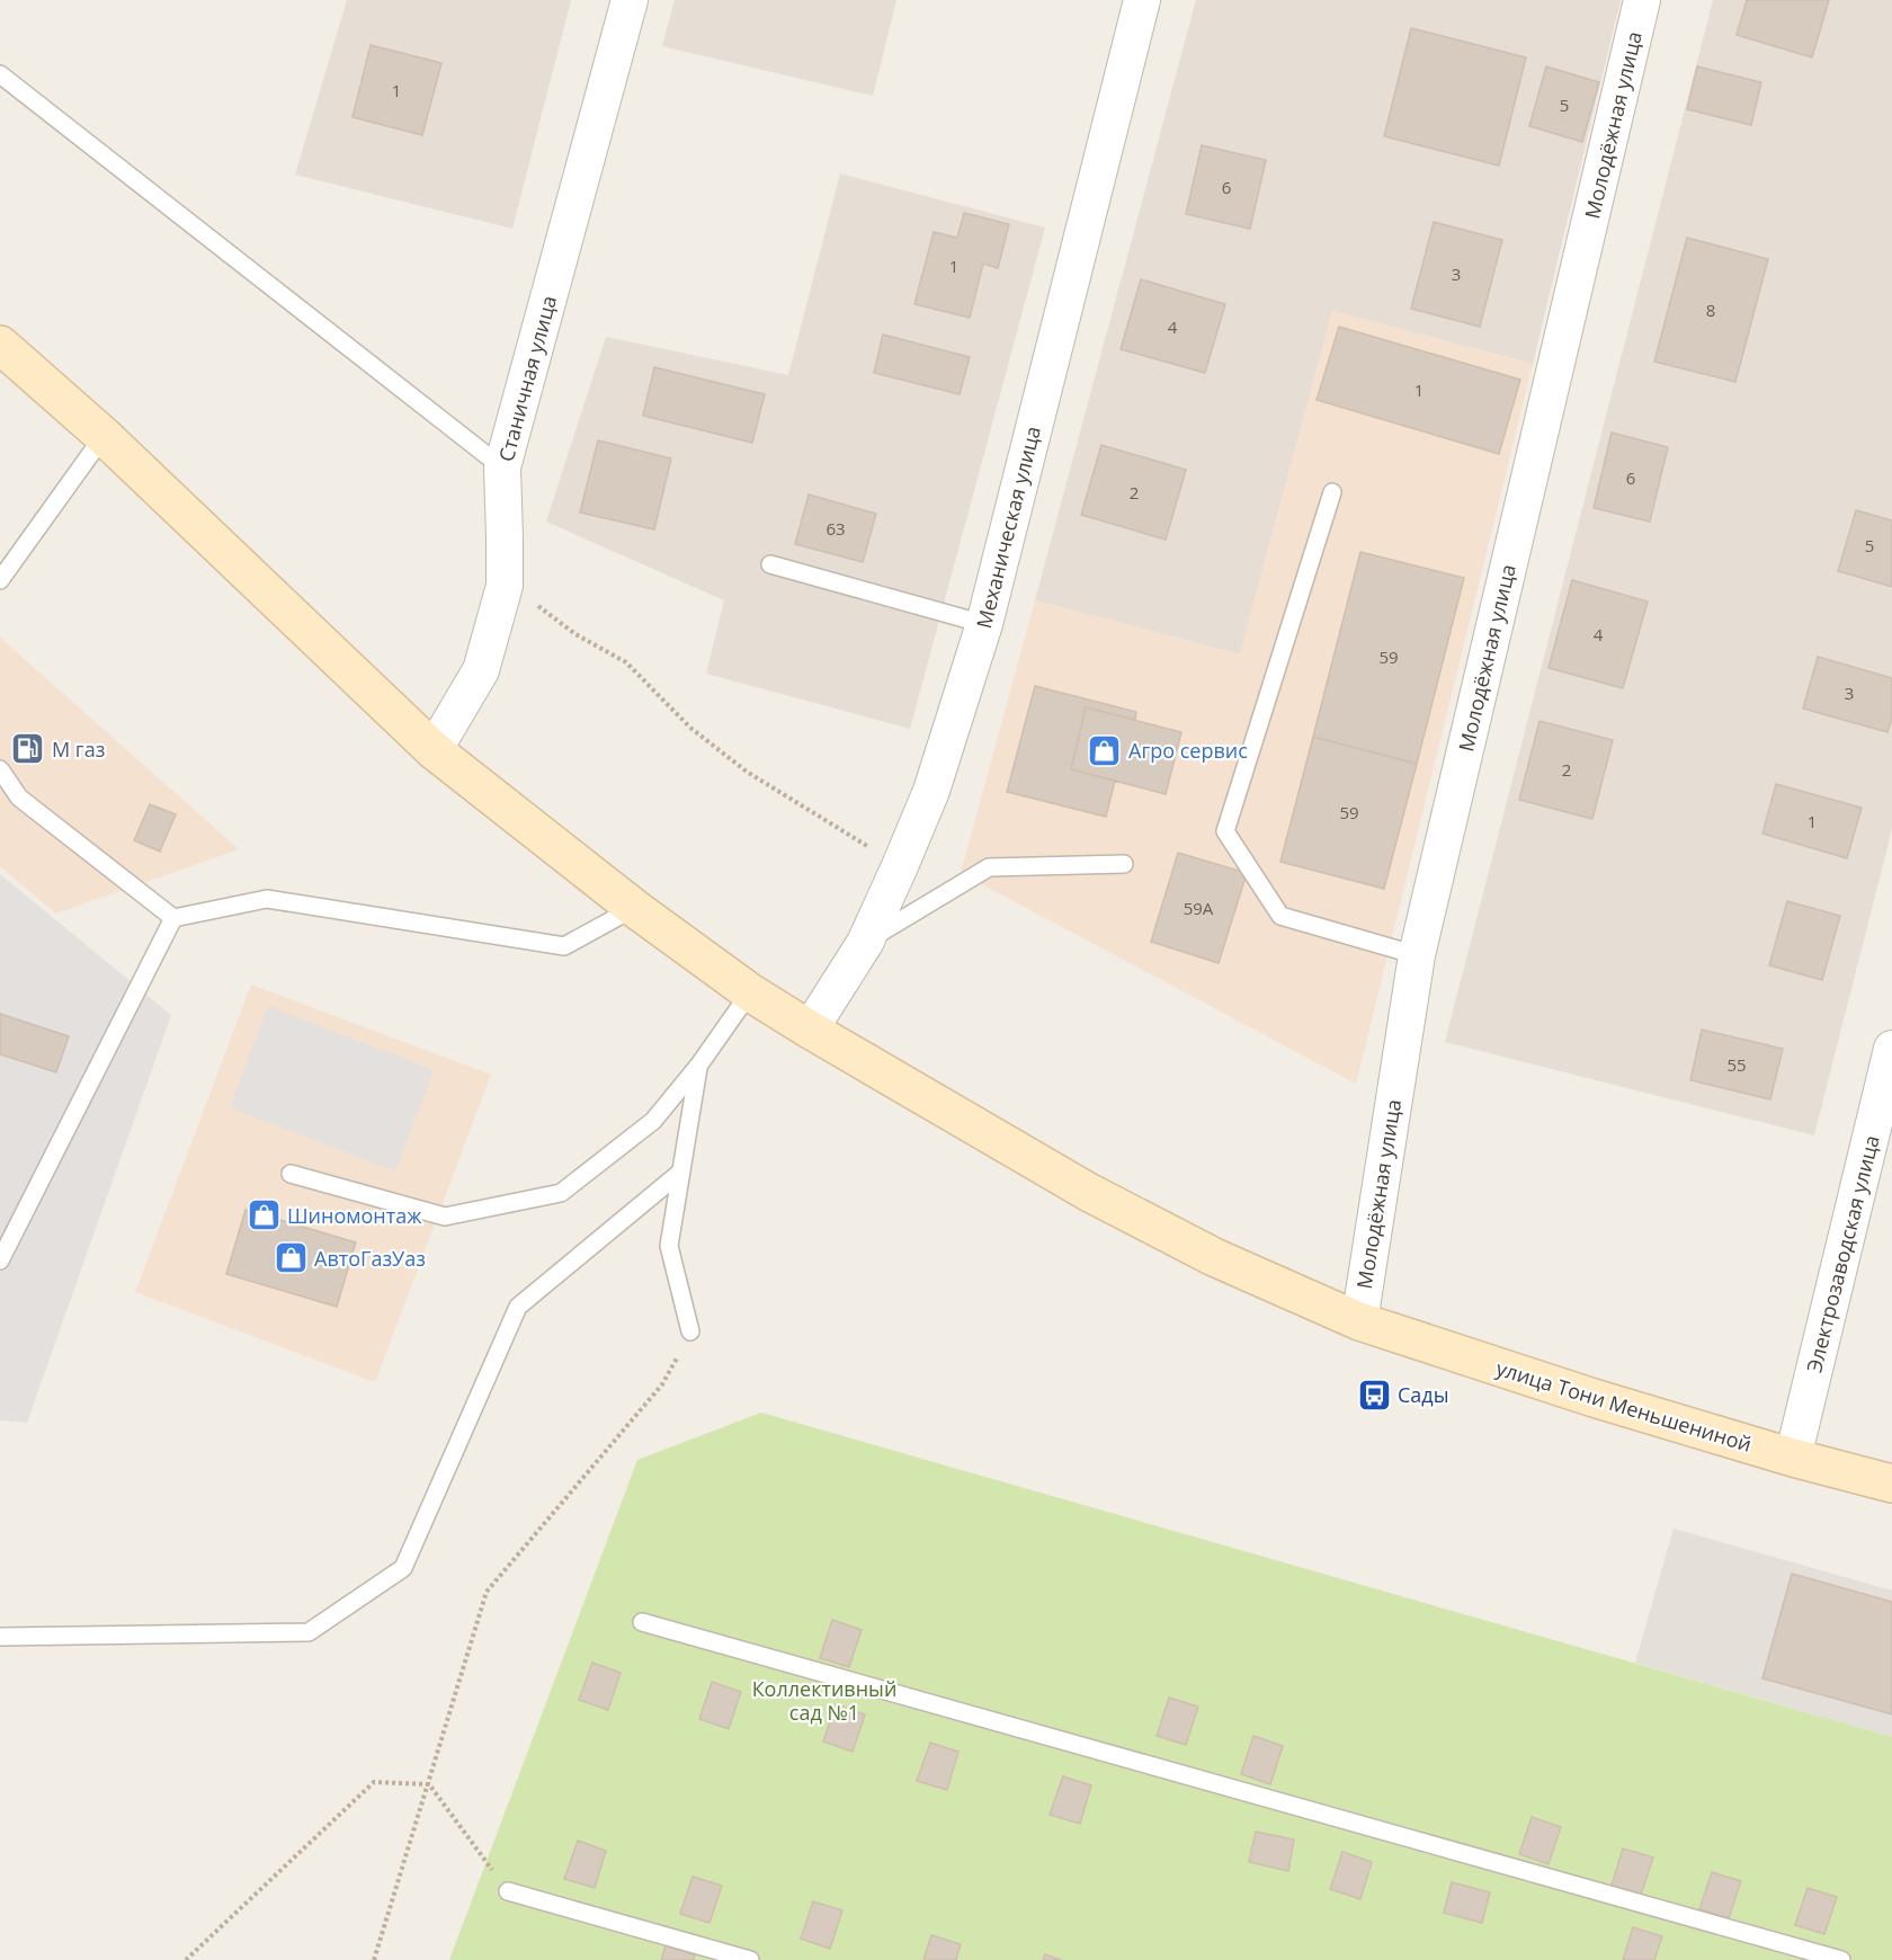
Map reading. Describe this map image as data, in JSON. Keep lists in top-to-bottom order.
{
  "streets": {
    "main road": ["улица Тони Меньшениной"],
    "street": [
      "Молодёжная улица",
      "Станичная улица",
      "Механическая улица",
      "Электрозаводская улица"
    ]
  },
  "crossings": [
    ["Молодёжная улица", "улица Тони Меньшениной"],
    ["Станичная улица", "улица Тони Меньшениной"],
    ["Механическая улица", "улица Тони Меньшениной"],
    ["Электрозаводская улица", "улица Тони Меньшениной"]
  ],
  "parks": ["Коллективный сад №1"],
  "places": {
    "fuel station": ["М газ"],
    "shop": ["Агро сервис", "Шиномонтаж", "АвтоГазУаз"],
    "bus stop": ["Сады"]
  },
  "house_numbers": [
    "1",
    "5",
    "6",
    "1",
    "3",
    "8",
    "4",
    "1",
    "6",
    "2",
    "63",
    "5",
    "4",
    "59",
    "3",
    "2",
    "59",
    "1",
    "59А",
    "55"
  ]
}
